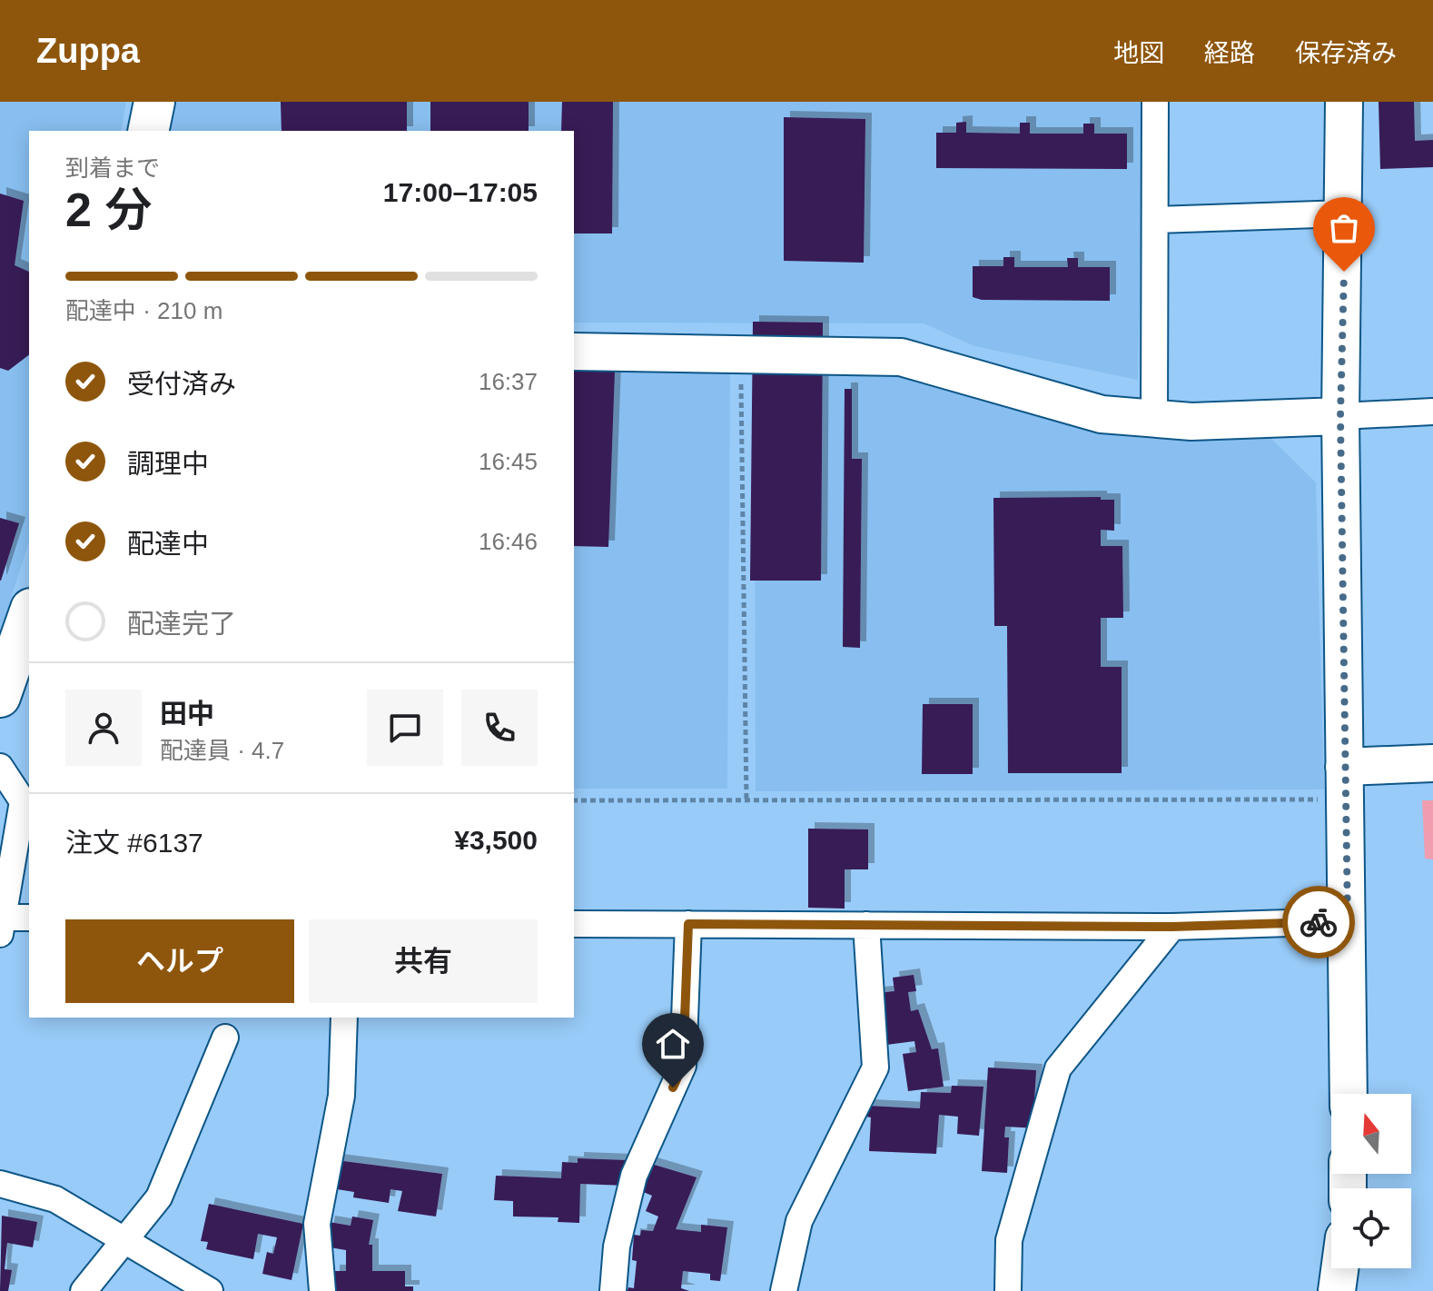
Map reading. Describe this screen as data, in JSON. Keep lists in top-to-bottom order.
{
  "north": "top",
  "page": {
    "header": "Zuppa",
    "nav": ["地図", "経路", "保存済み"],
    "heading": ["2 分", "到着まで", "17:00–17:05"],
    "panel": [
      "田中",
      "配達員 · 4.7",
      "注文 #6137",
      "¥3,500"
    ],
    "bar": "配達中 · 210 m",
    "list": [
      ["受付済み", "16:37"],
      ["調理中", "16:45"],
      ["配達中", "16:46"],
      "配達完了"
    ],
    "buttons": ["ヘルプ", "共有"]
  }
}
